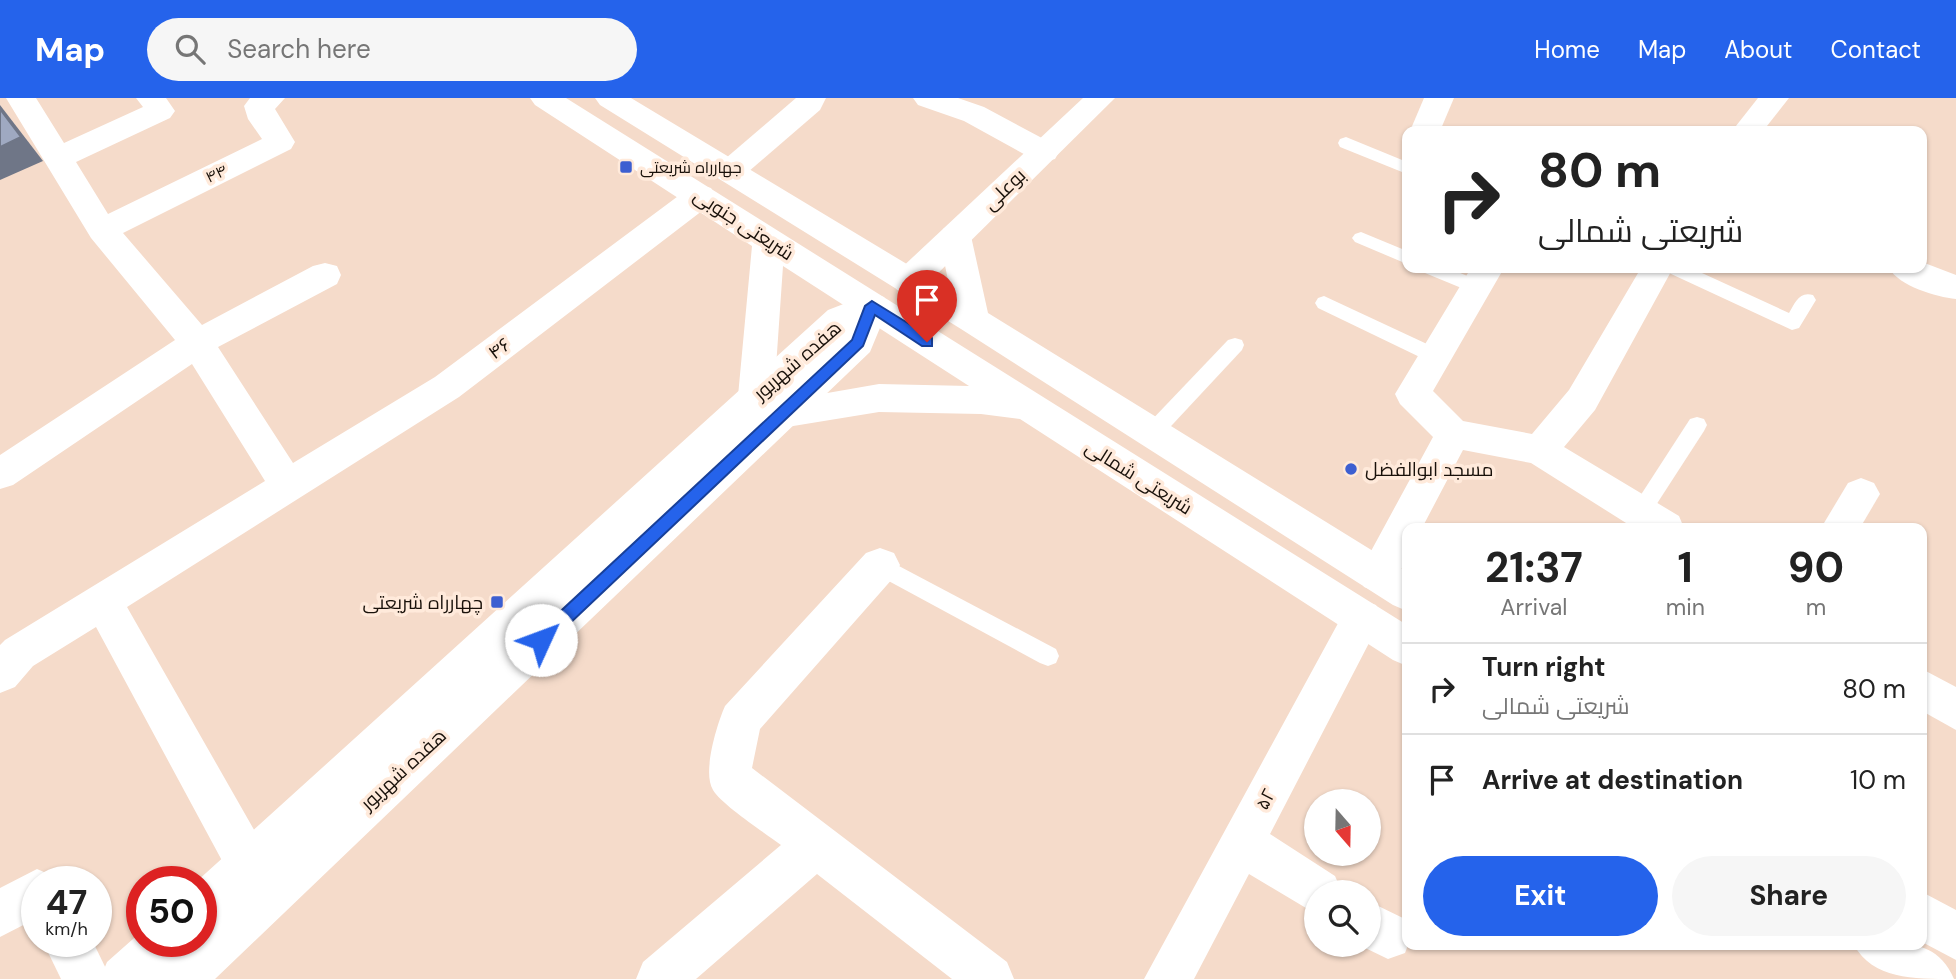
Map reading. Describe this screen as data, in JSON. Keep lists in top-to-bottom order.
{
  "streets": {
    "street": [
      "۴۴",
      "بوعلی",
      "شریعتی جنوبی",
      "۴۶",
      "هفده شهریور",
      "شریعتی شمالی",
      "۵۲"
    ]
  },
  "crossings": [
    ["بوعلی", "شریعتی جنوبی"],
    ["بوعلی", "هفده شهریور"],
    ["بوعلی", "شریعتی شمالی"],
    ["شریعتی جنوبی", "۴۶"],
    ["شریعتی جنوبی", "هفده شهریور"],
    ["شریعتی جنوبی", "شریعتی شمالی"],
    ["هفده شهریور", "شریعتی شمالی"],
    ["شریعتی شمالی", "۵۲"]
  ],
  "places": {
    "transit": ["جهارراه شریعتی", "چهارراه شریعتی"],
    "other": ["مسجد ابوالفضل"]
  },
  "north": "bottom",
  "page": {
    "header": "Map",
    "search": "Search here",
    "nav": [
      "Home",
      "Map",
      "About",
      "Contact"
    ],
    "turn": ["80 m", "شریعتی شمالی"],
    "eta": [
      "21:37",
      "Arrival",
      "1",
      "min",
      "90",
      "m"
    ],
    "list": [
      {
        "name": "Turn right",
        "note": "شریعتی شمالی",
        "value": "80 m"
      },
      {
        "name": "Arrive at destination",
        "value": "10 m"
      }
    ],
    "buttons": ["Exit", "Share"],
    "speed": "47 km/h",
    "limit": "50"
  }
}
